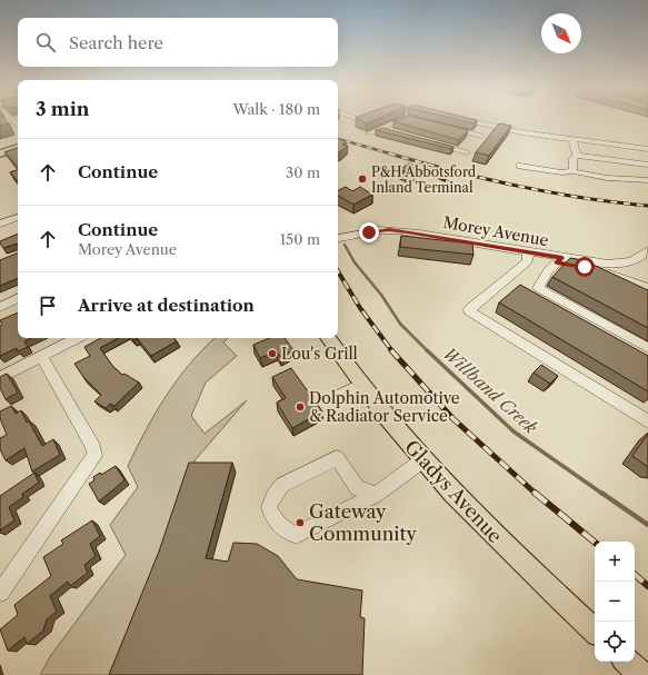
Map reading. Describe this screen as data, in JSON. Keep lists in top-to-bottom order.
{
  "streets": {
    "main road": ["Gladys Avenue"],
    "street": ["Morey Avenue"]
  },
  "water": ["Willband Creek"],
  "places": [
    "P&H Abbotsford Inland Terminal",
    "Lou's Grill",
    "Dolphin Automotive & Radiator Service",
    "Gateway Community"
  ],
  "north": "bottom right",
  "page": {
    "search": "Search here",
    "heading": ["3 min", "Walk · 180 m"],
    "list": [
      ["Continue", "30 m"],
      ["Continue", "Morey Avenue", "150 m"],
      "Arrive at destination"
    ],
    "map_buttons": ["+", "−"]
  }
}
